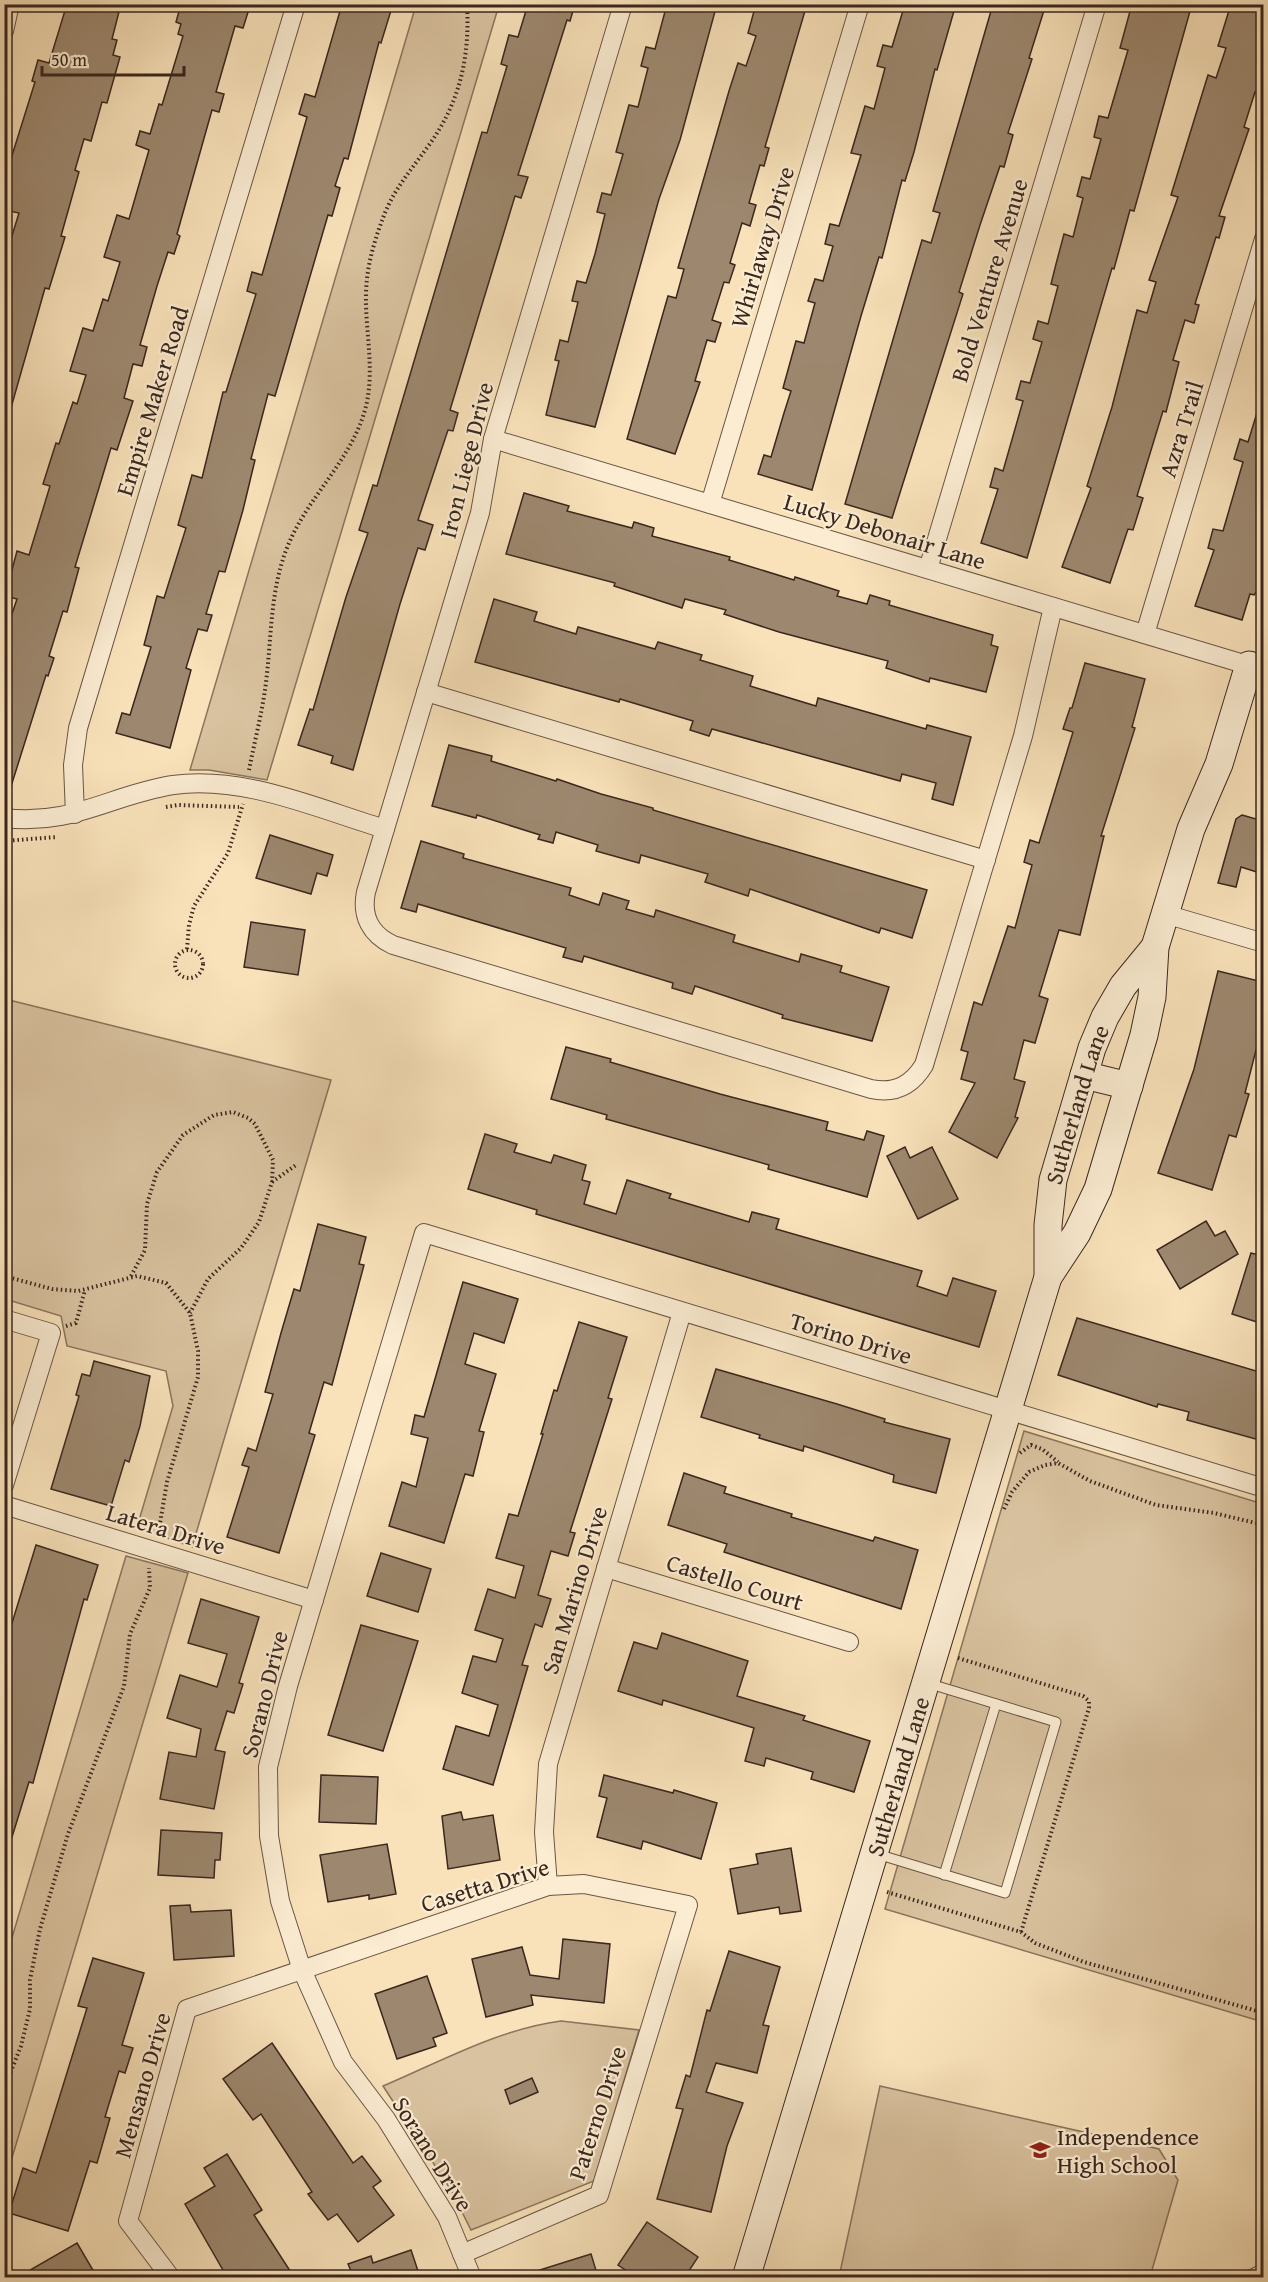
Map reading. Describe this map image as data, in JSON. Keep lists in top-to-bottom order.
{
  "streets": {
    "street": [
      "Whirlaway Drive",
      "Bold Venture Avenue",
      "Empire Maker Road",
      "Azra Trail",
      "Iron Liege Drive",
      "Lucky Debonair Lane",
      "Sutherland Lane",
      "Torino Drive",
      "Latera Drive",
      "Castello Court",
      "San Marino Drive",
      "Sorano Drive",
      "Casetta Drive",
      "Mensano Drive",
      "Paterno Drive"
    ]
  },
  "crossings": [
    ["Whirlaway Drive", "Lucky Debonair Lane"],
    ["Bold Venture Avenue", "Lucky Debonair Lane"],
    ["Azra Trail", "Lucky Debonair Lane"],
    ["Iron Liege Drive", "Lucky Debonair Lane"],
    ["Lucky Debonair Lane", "Sutherland Lane"],
    ["Sutherland Lane", "Torino Drive"],
    ["Torino Drive", "San Marino Drive"],
    ["Torino Drive", "Sorano Drive"],
    ["Latera Drive", "Sorano Drive"],
    ["Castello Court", "San Marino Drive"],
    ["San Marino Drive", "Casetta Drive"],
    ["Sorano Drive", "Casetta Drive"],
    ["Sorano Drive", "Mensano Drive"],
    ["Sorano Drive", "Paterno Drive"],
    ["Casetta Drive", "Mensano Drive"],
    ["Casetta Drive", "Paterno Drive"]
  ],
  "places": {
    "school or university": ["Independence High School"]
  },
  "scale_bar": "50 m"
}
